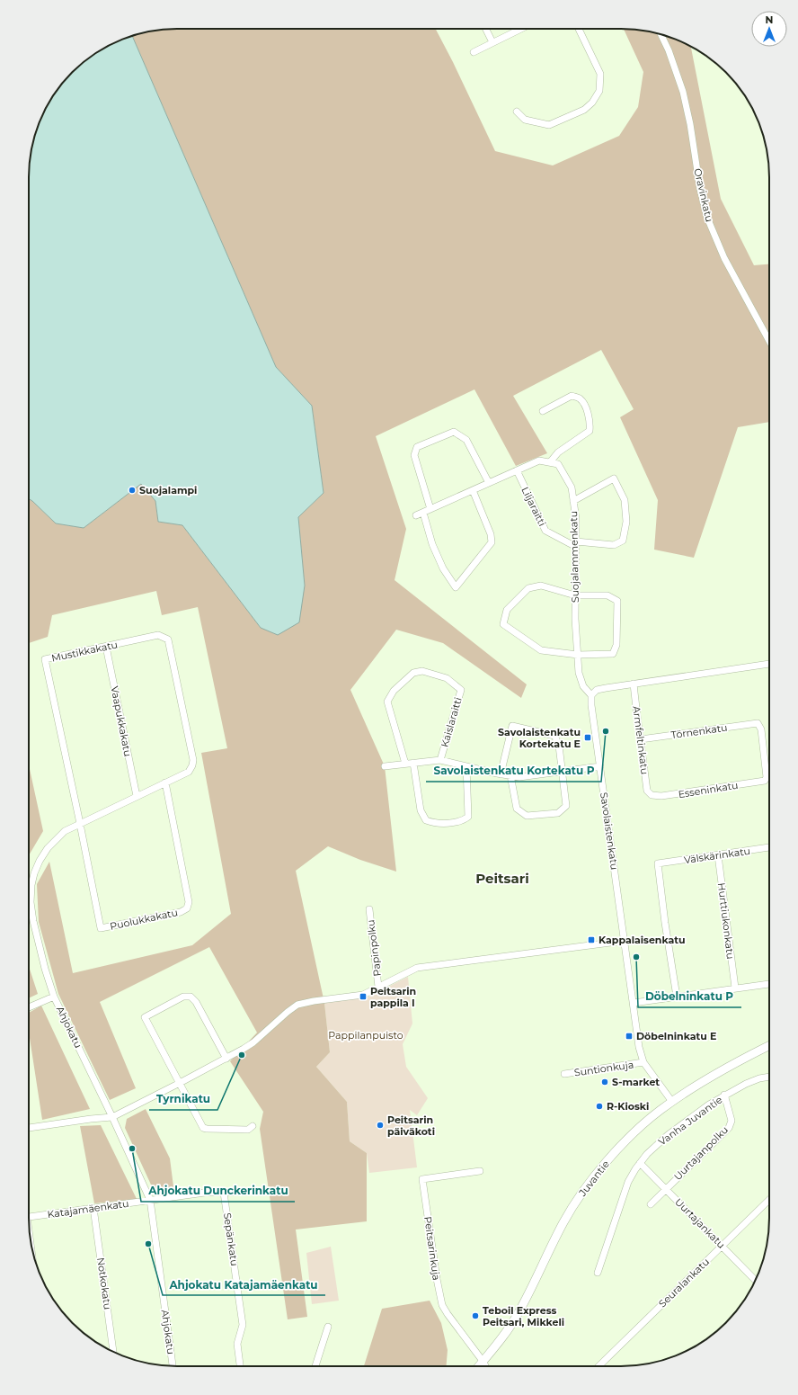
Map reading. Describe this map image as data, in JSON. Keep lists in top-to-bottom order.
{
  "streets": {
    "main road": ["Juvantie"],
    "street": [
      "Oravinkatu",
      "Liljaraitti",
      "Suojalammenkatu",
      "Mustikkakatu",
      "Vaapukkakatu",
      "Kaislaraitti",
      "Törnenkatu",
      "Armfeltinkatu",
      "Esseninkatu",
      "Savolaistenkatu",
      "Välskärinkatu",
      "Puolukkakatu",
      "Hurttiukonkatu",
      "Papinpolku",
      "Ahjokatu",
      "Suntionkuja",
      "Vanha Juvantie",
      "Uurtajanpolku",
      "Katajamäenkatu",
      "Uurtajankatu",
      "Sepänkatu",
      "Peitsarinkuja",
      "Seuralankatu",
      "Notkokatu"
    ]
  },
  "crossings": [
    ["Liljaraitti", "Suojalammenkatu"],
    ["Suojalammenkatu", "Savolaistenkatu"],
    ["Mustikkakatu", "Vaapukkakatu"],
    ["Mustikkakatu", "Puolukkakatu"],
    ["Mustikkakatu", "Ahjokatu"],
    ["Vaapukkakatu", "Ahjokatu"],
    ["Törnenkatu", "Armfeltinkatu"],
    ["Törnenkatu", "Esseninkatu"],
    ["Armfeltinkatu", "Esseninkatu"],
    ["Savolaistenkatu", "Suntionkuja"],
    ["Savolaistenkatu", "Juvantie"],
    ["Välskärinkatu", "Hurttiukonkatu"],
    ["Puolukkakatu", "Ahjokatu"],
    ["Ahjokatu", "Katajamäenkatu"],
    ["Vanha Juvantie", "Uurtajanpolku"],
    ["Vanha Juvantie", "Uurtajankatu"],
    ["Uurtajanpolku", "Uurtajankatu"],
    ["Juvantie", "Peitsarinkuja"],
    ["Katajamäenkatu", "Sepänkatu"],
    ["Katajamäenkatu", "Notkokatu"],
    ["Uurtajankatu", "Seuralankatu"]
  ],
  "districts": ["Peitsari"],
  "parks": ["Pappilanpuisto"],
  "places": {
    "other": [
      "Suojalampi",
      "Savolaistenkatu Kortekatu P",
      "Döbelninkatu P",
      "Tyrnikatu",
      "S-market",
      "R-Kioski",
      "Peitsarin päiväkoti",
      "Ahjokatu Dunckerinkatu",
      "Ahjokatu Katajamäenkatu",
      "Teboil Express Peitsari, Mikkeli"
    ],
    "transit": [
      "Savolaistenkatu Kortekatu E",
      "Kappalaisenkatu",
      "Peitsarin pappila I",
      "Döbelninkatu E"
    ]
  },
  "north": "top"
}
